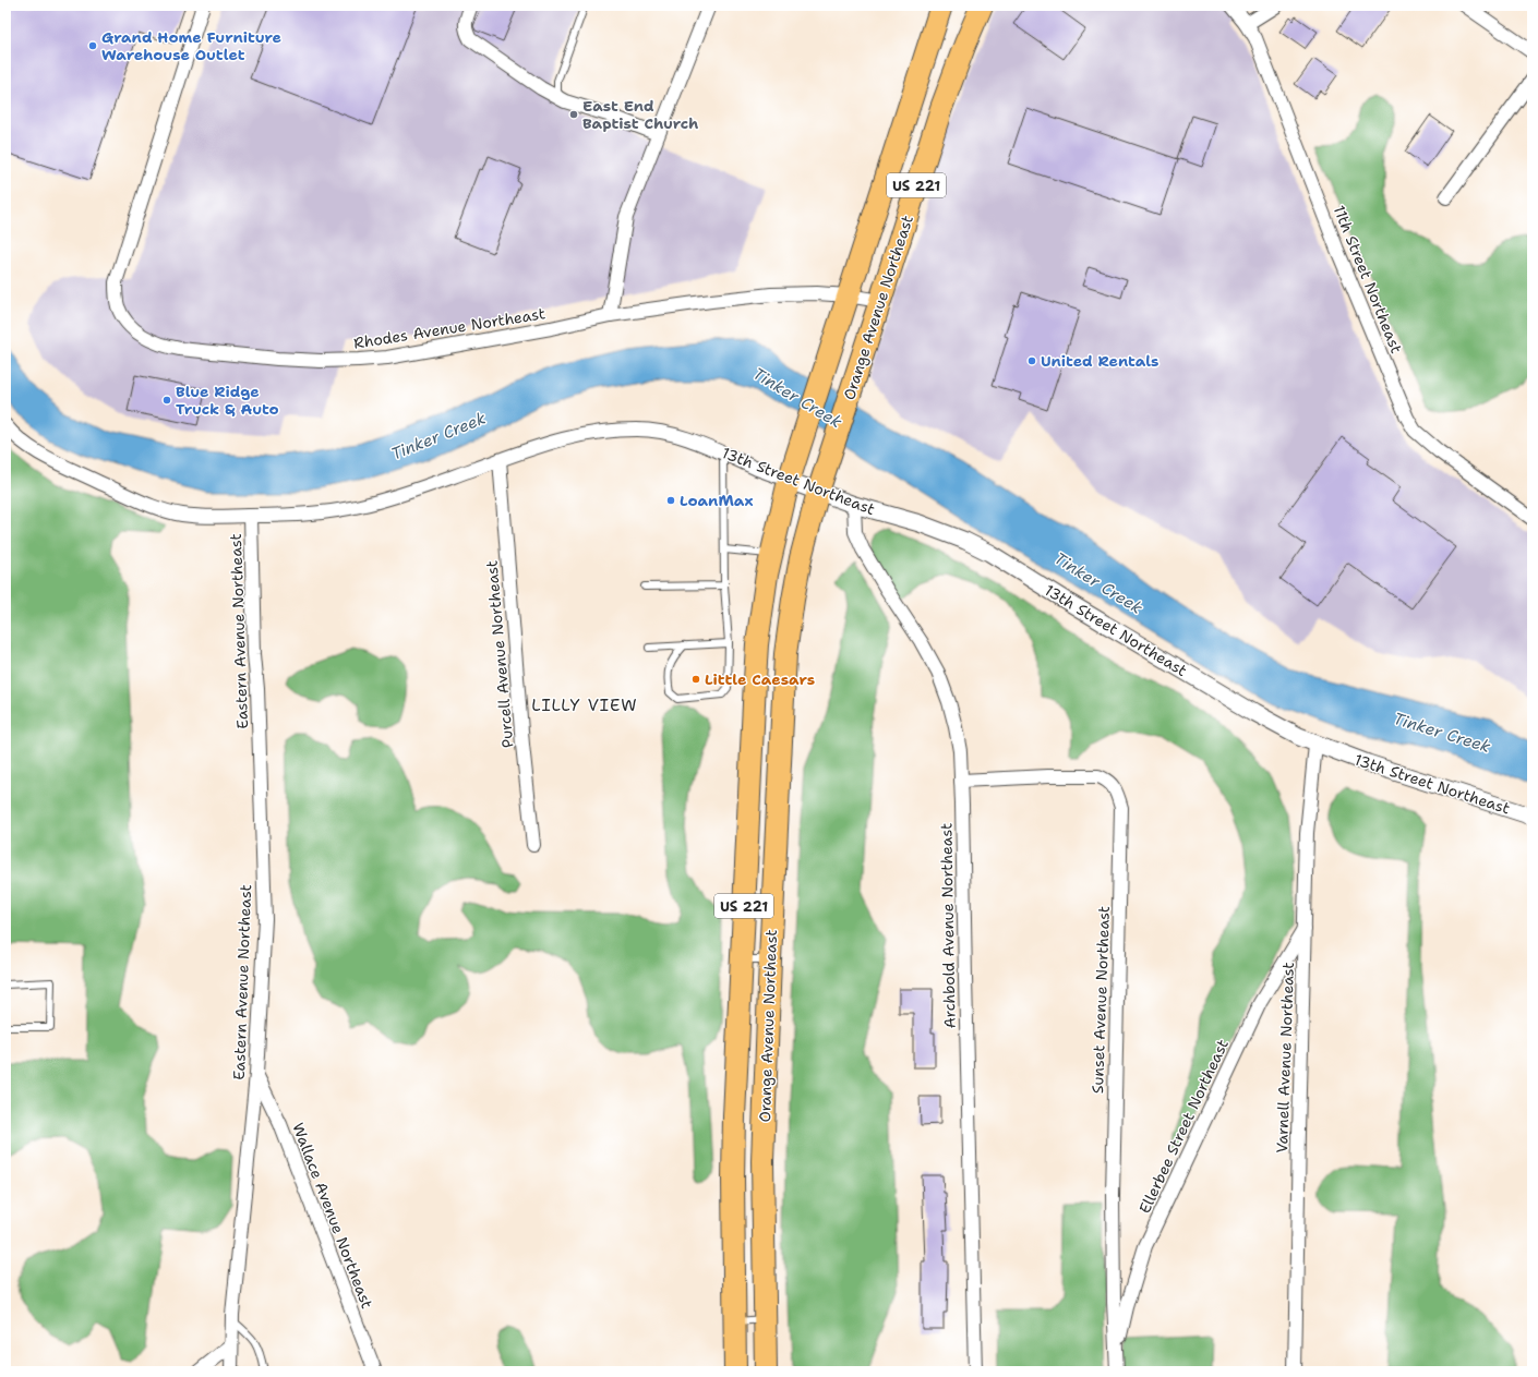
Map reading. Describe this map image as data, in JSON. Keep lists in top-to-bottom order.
{
  "streets": {
    "highway": ["US 221", "Orange Avenue Northeast"],
    "street": [
      "11th Street Northeast",
      "Rhodes Avenue Northeast",
      "13th Street Northeast",
      "Eastern Avenue Northeast",
      "Purcell Avenue Northeast",
      "Archbold Avenue Northeast",
      "Sunset Avenue Northeast",
      "Varnell Avenue Northeast",
      "Ellerbee Street Northeast",
      "Wallace Avenue Northeast"
    ]
  },
  "crossings": [
    ["Orange Avenue Northeast", "Rhodes Avenue Northeast"],
    ["Orange Avenue Northeast", "13th Street Northeast"],
    ["13th Street Northeast", "Eastern Avenue Northeast"],
    ["13th Street Northeast", "Purcell Avenue Northeast"],
    ["13th Street Northeast", "Archbold Avenue Northeast"],
    ["13th Street Northeast", "Varnell Avenue Northeast"],
    ["Eastern Avenue Northeast", "Wallace Avenue Northeast"],
    ["Archbold Avenue Northeast", "Sunset Avenue Northeast"],
    ["Sunset Avenue Northeast", "Ellerbee Street Northeast"],
    ["Varnell Avenue Northeast", "Ellerbee Street Northeast"]
  ],
  "districts": ["LILLY VIEW"],
  "water": ["Tinker Creek"],
  "places": [
    "Grand Home Furniture Warehouse Outlet",
    "East End Baptist Church",
    "United Rentals",
    "Blue Ridge Truck & Auto",
    "LoanMax",
    "Little Caesars"
  ]
}
